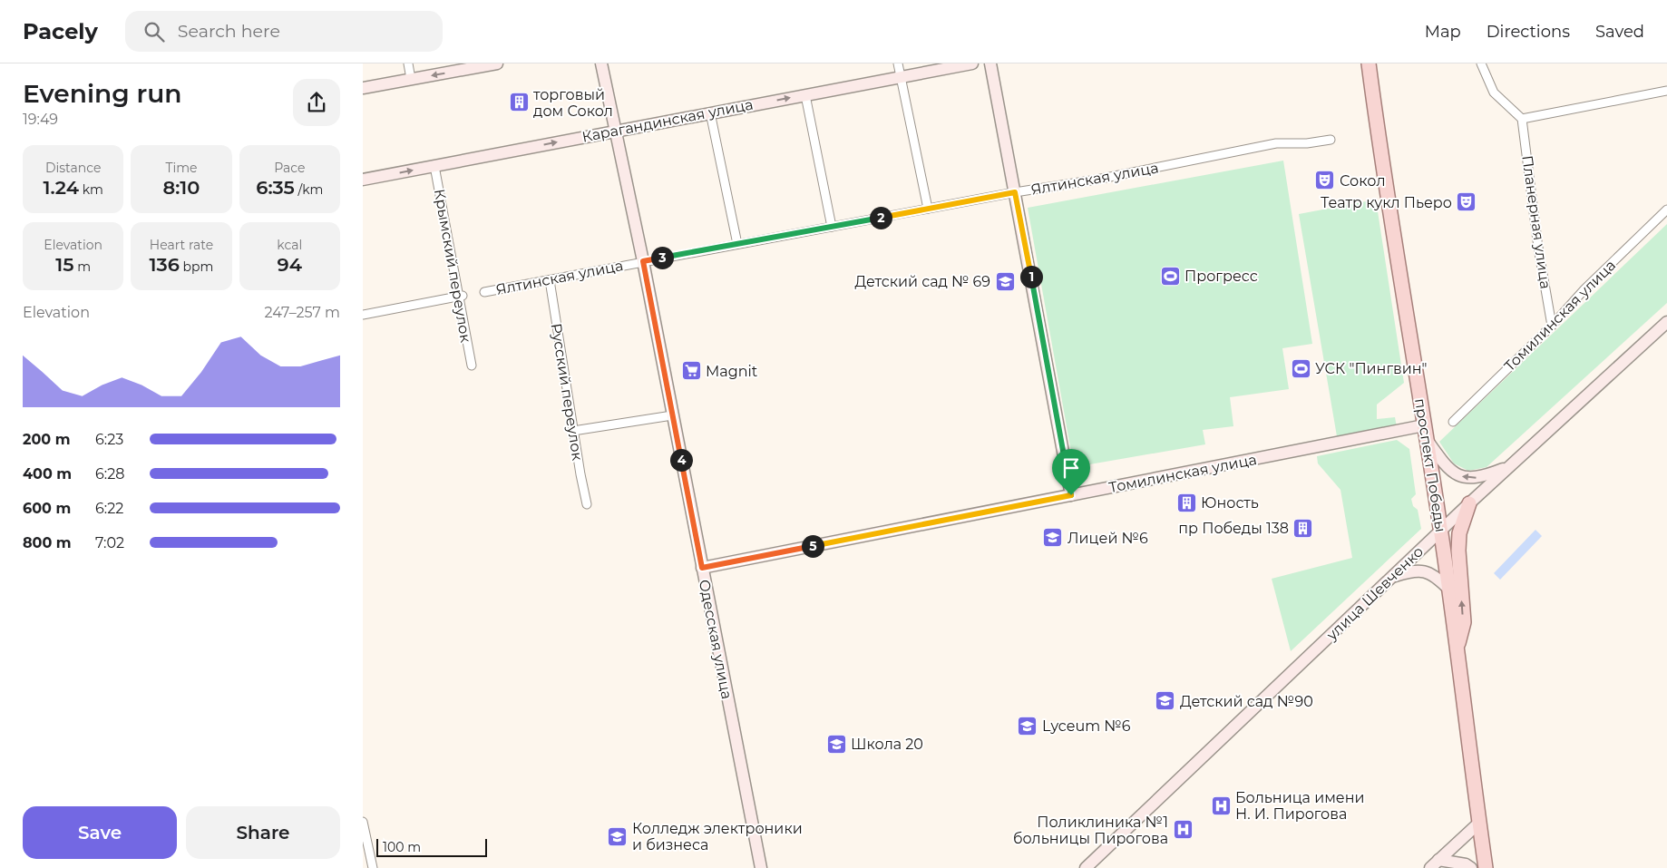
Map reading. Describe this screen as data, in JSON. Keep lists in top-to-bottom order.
{
  "streets": {
    "main road": ["проспект Победы"],
    "street": [
      "Карагандинская улица",
      "Ялтинская улица",
      "Планерная улица",
      "Крымский переулок",
      "Томилинская улица",
      "Русский переулок",
      "улица Шевченко",
      "Одесская улица"
    ]
  },
  "crossings": [
    ["Карагандинская улица", "Крымский переулок"],
    ["Карагандинская улица", "Одесская улица"],
    ["Ялтинская улица", "Русский переулок"],
    ["Ялтинская улица", "Одесская улица"],
    ["Планерная улица", "Томилинская улица"],
    ["Томилинская улица", "проспект Победы"],
    ["Томилинская улица", "Одесская улица"],
    ["проспект Победы", "улица Шевченко"]
  ],
  "places": {
    "building": ["торговый дом Сокол", "Юность", "пр Победы 138"],
    "theatre": ["Сокол", "Театр кукл Пьеро"],
    "sports": ["Прогресс", "УСК \"Пингвин\""],
    "school or university": [
      "Детский сад № 69",
      "Лицей №6",
      "Детский сад №90",
      "Lyceum №6",
      "Школа 20",
      "Колледж электроники и бизнеса"
    ],
    "supermarket": ["Magnit"],
    "hospital": ["Больница имени Н. И. Пирогова", "Поликлиника №1 больницы Пирогова"]
  },
  "scale_bar": "100 m",
  "page": {
    "header": "Pacely",
    "search": "Search here",
    "nav": ["Map", "Directions", "Saved"],
    "heading": ["Evening run", "19:49"],
    "stats": [
      ["Distance", "1.24 km"],
      ["Time", "8:10"],
      ["Pace", "6:35 /km"],
      ["Elevation", "15 m"],
      ["Heart rate", "136 bpm"],
      ["kcal", "94"]
    ],
    "pins": [
      "2",
      "3",
      "1",
      "4",
      "5"
    ],
    "chart": ["Elevation", "247–257 m"],
    "list": [
      {
        "name": "200 m",
        "note": "6:23"
      },
      {
        "name": "400 m",
        "note": "6:28"
      },
      {
        "name": "600 m",
        "note": "6:22"
      },
      {
        "name": "800 m",
        "note": "7:02"
      }
    ],
    "buttons": ["Save", "Share"],
    "scale": "100 m"
  }
}
